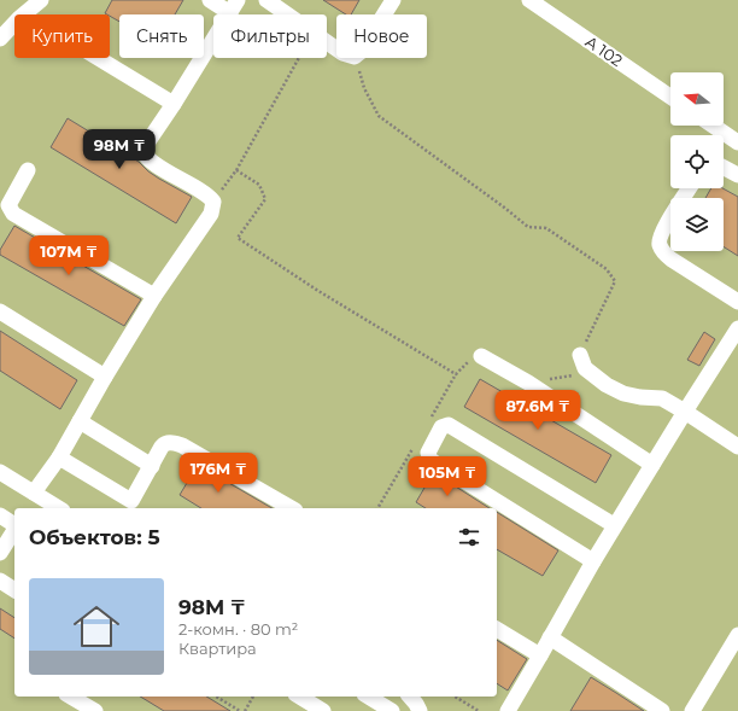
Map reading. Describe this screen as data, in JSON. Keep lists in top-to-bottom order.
{
  "streets": {
    "street": ["А 102"]
  },
  "north": "left",
  "page": {
    "chip": [
      "Купить",
      "Снять",
      "Фильтры",
      "Новое"
    ],
    "price": [
      "98M ₸",
      "107M ₸",
      "87.6M ₸",
      "176M ₸",
      "105M ₸"
    ],
    "heading": "Объектов: 5",
    "list": [
      {
        "name": "98M ₸",
        "note": "2-комн. · 80 m² · Квартира"
      }
    ]
  }
}
